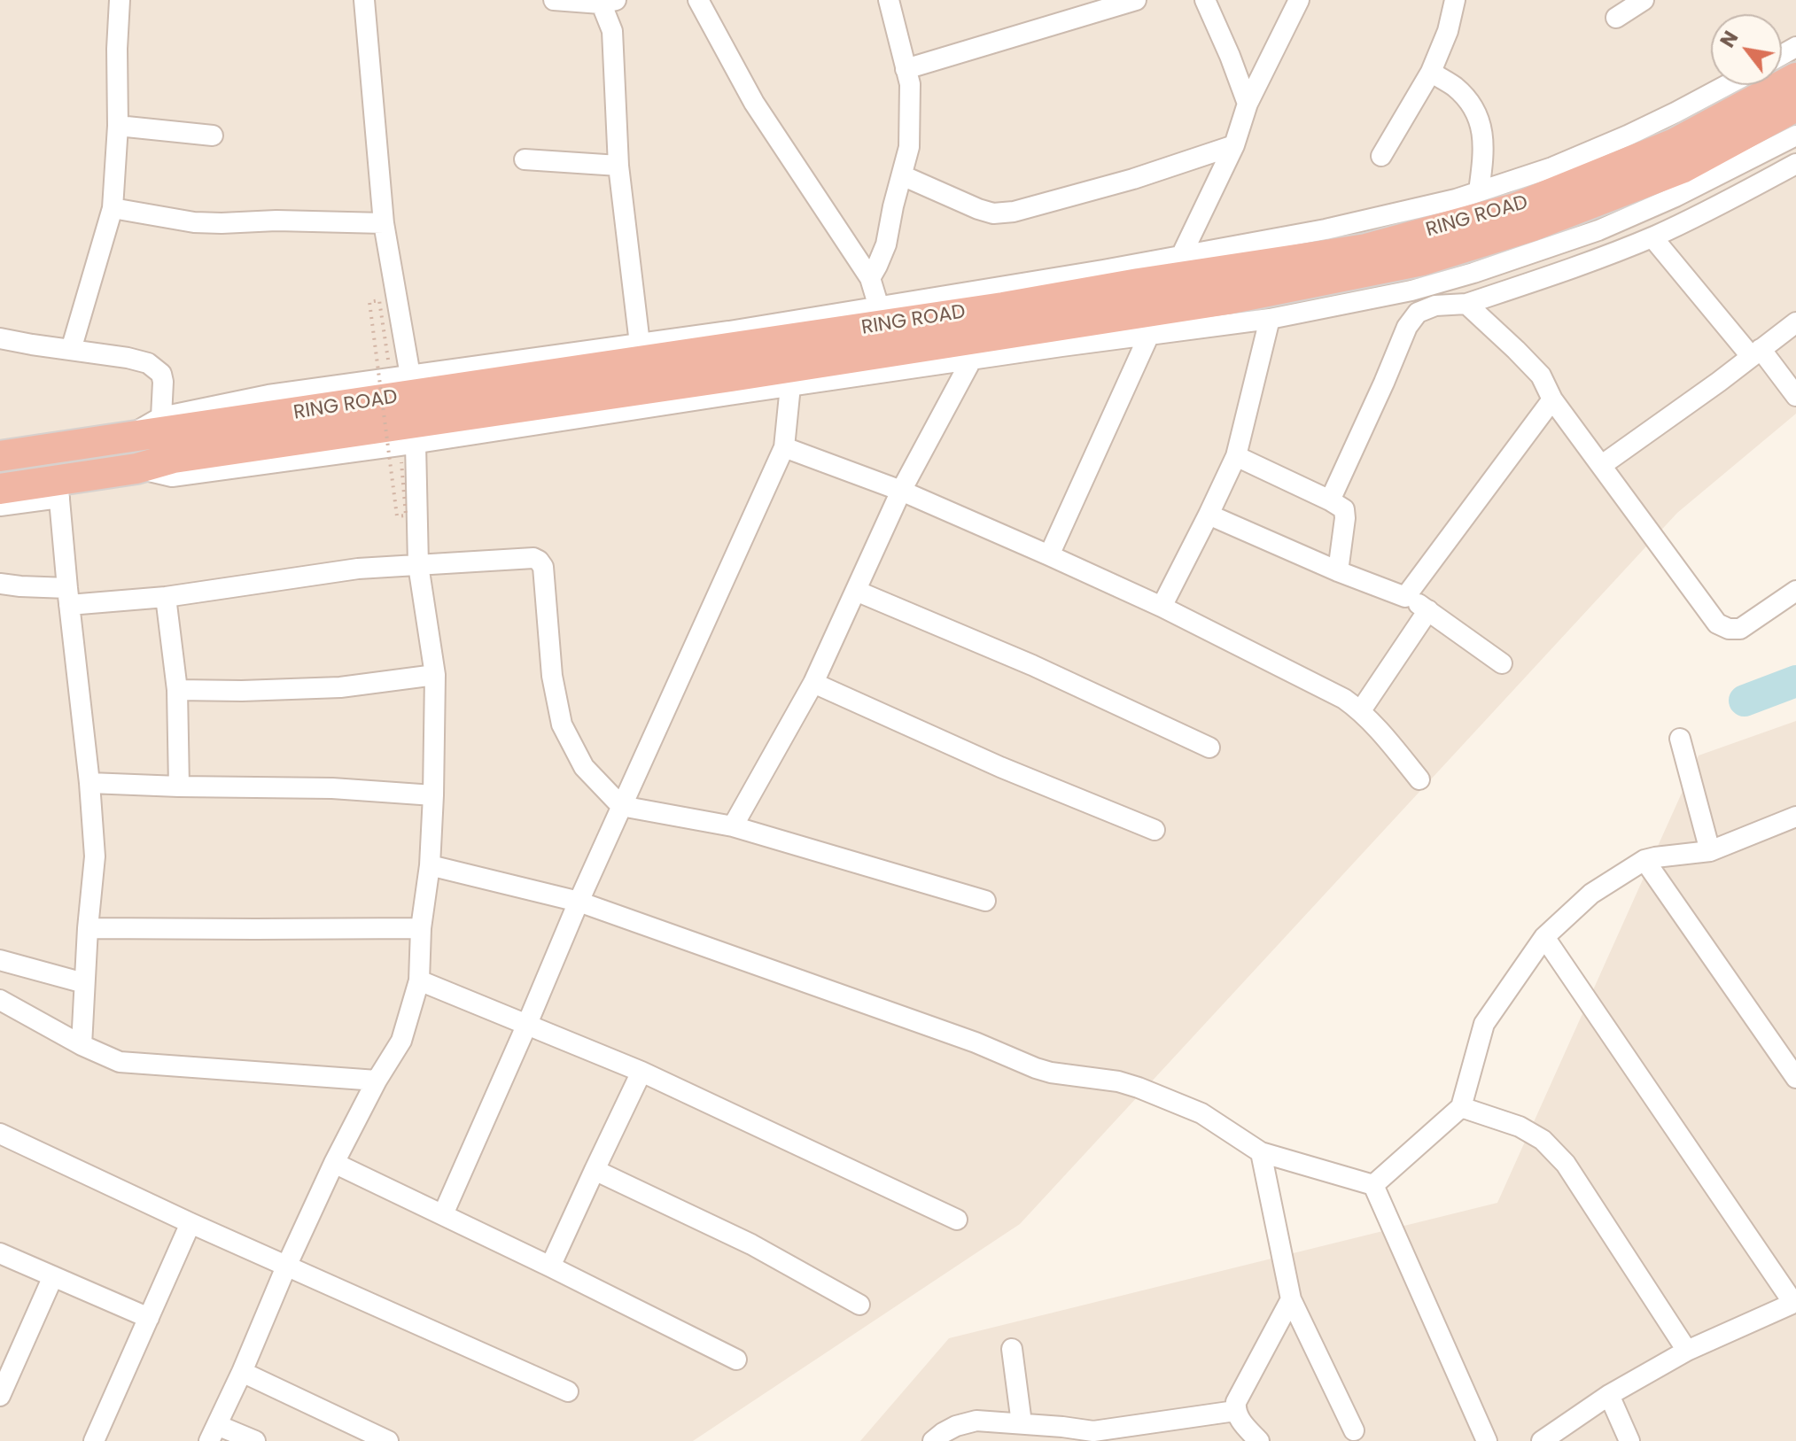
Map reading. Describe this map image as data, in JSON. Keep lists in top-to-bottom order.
{
  "streets": {
    "highway": ["RING ROAD"]
  },
  "north": "top left"
}
